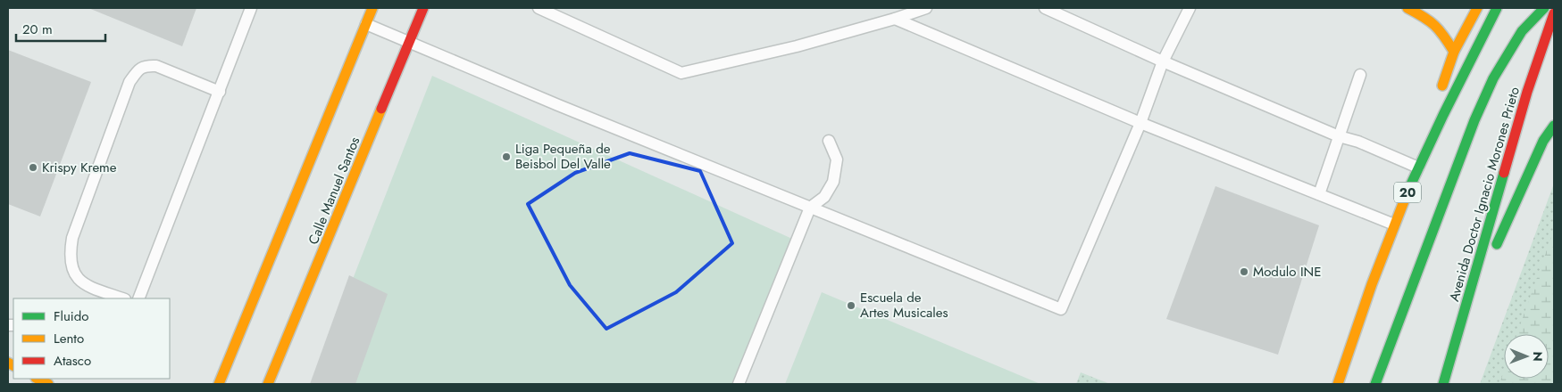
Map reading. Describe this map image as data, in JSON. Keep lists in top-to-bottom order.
{
  "streets": {
    "main road": ["Calle Manuel Santos", "20", "Avenida Doctor Ignacio Morones Prieto"]
  },
  "places": [
    "Liga Pequeña de Beisbol Del Valle",
    "Krispy Kreme",
    "Modulo INE",
    "Escuela de Artes Musicales"
  ],
  "legend": ["Fluido", "Lento", "Atasco"],
  "scale_bar": "20 m",
  "north": "right"
}
